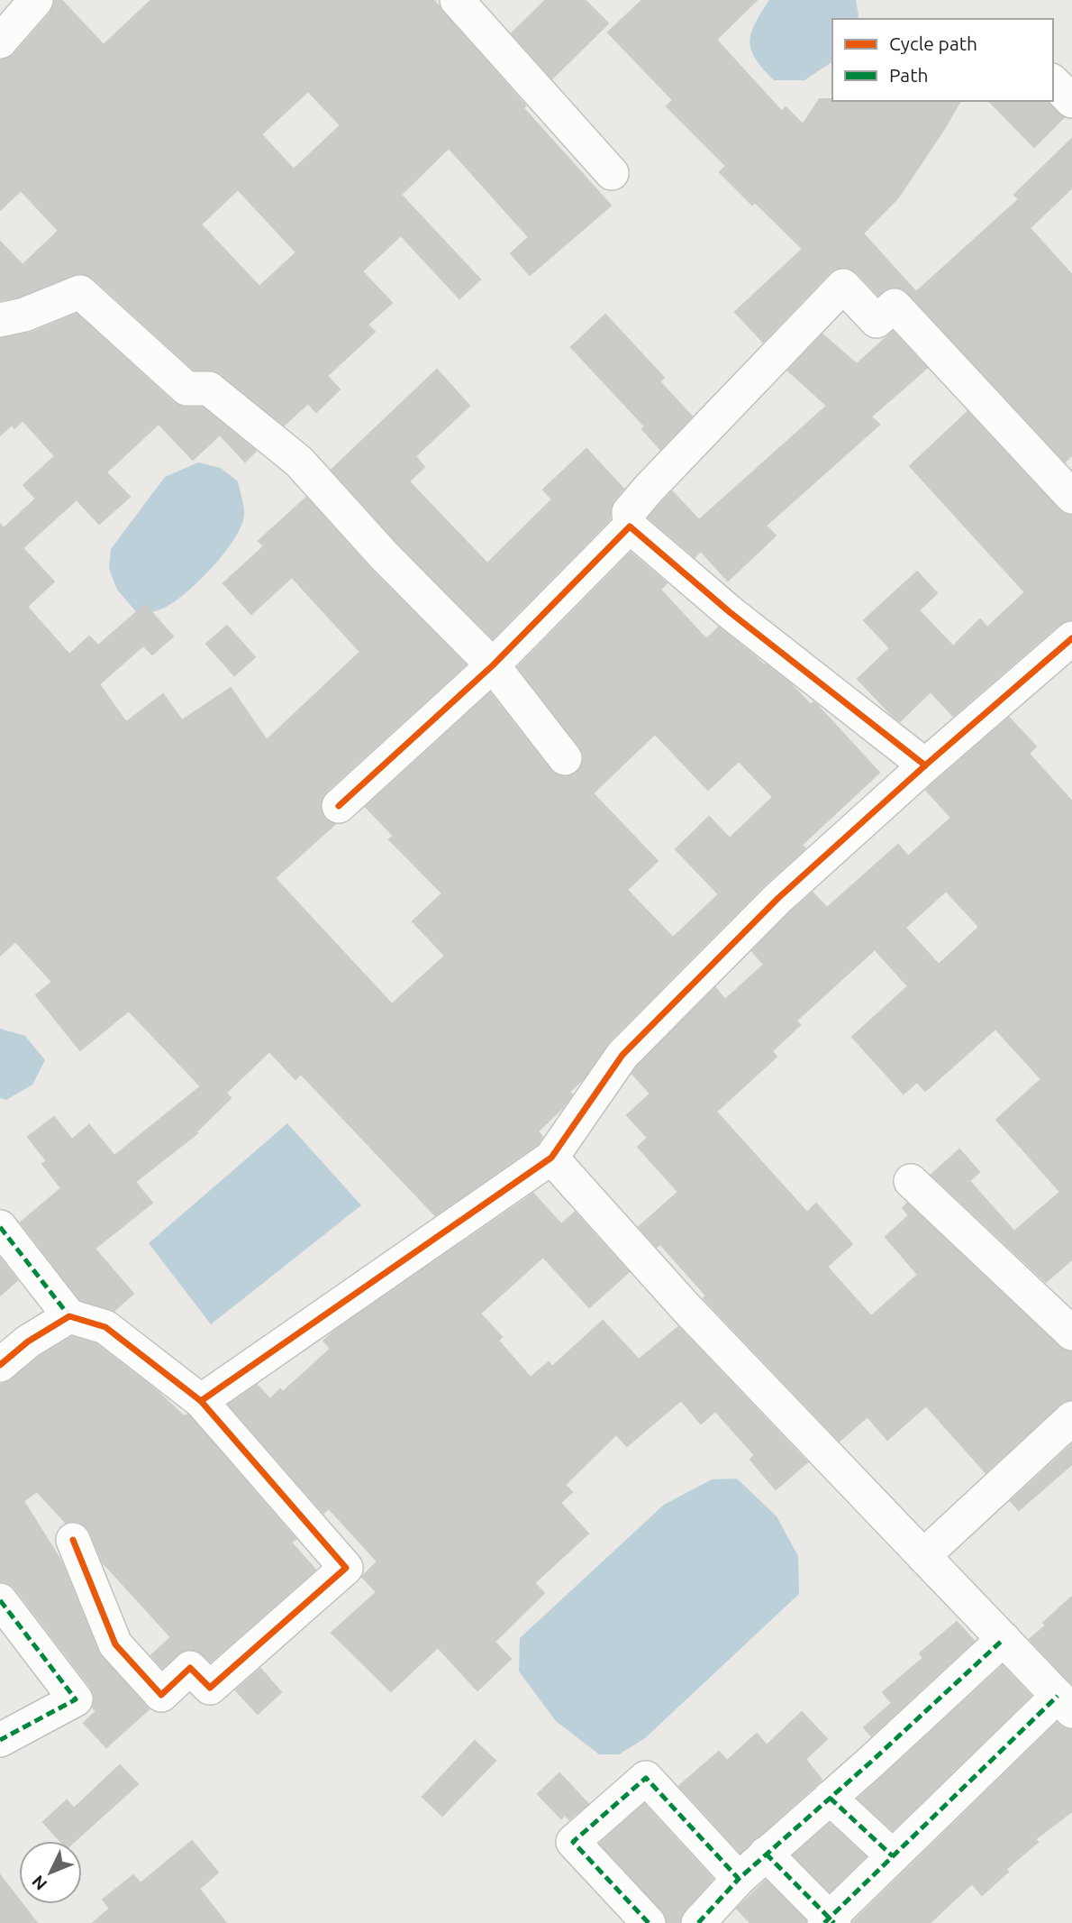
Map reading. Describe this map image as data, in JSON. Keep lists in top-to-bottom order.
{
  "legend": ["Cycle path", "Path"],
  "north": "bottom left"
}
